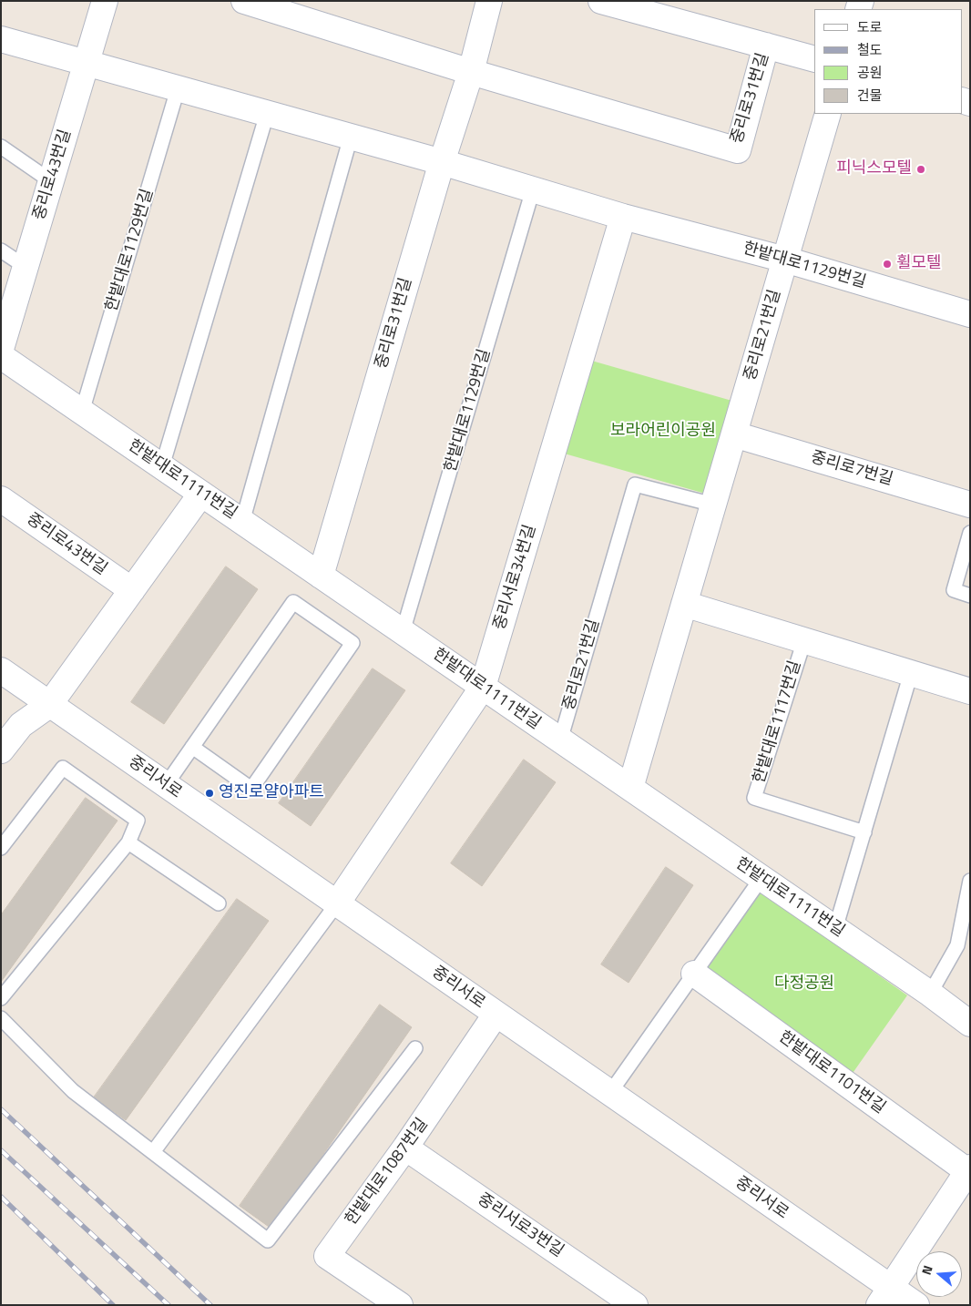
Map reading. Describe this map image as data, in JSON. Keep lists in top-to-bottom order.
{
  "streets": {
    "street": [
      "중리로31번길",
      "중리로43번길",
      "한밭대로1129번길",
      "중리로21번길",
      "중리로7번길",
      "한밭대로1111번길",
      "중리서로34번길",
      "한밭대로1117번길",
      "중리서로",
      "한밭대로1101번길",
      "한밭대로1087번길",
      "중리서로3번길"
    ]
  },
  "crossings": [
    ["중리로31번길", "한밭대로1129번길"],
    ["중리로31번길", "한밭대로1111번길"],
    ["중리로43번길", "한밭대로1129번길"],
    ["한밭대로1129번길", "중리로21번길"],
    ["한밭대로1129번길", "한밭대로1111번길"],
    ["한밭대로1129번길", "중리서로34번길"],
    ["중리로21번길", "중리로7번길"],
    ["중리로21번길", "한밭대로1111번길"],
    ["중리로21번길", "한밭대로1117번길"],
    ["한밭대로1111번길", "중리서로34번길"],
    ["중리서로34번길", "중리서로"],
    ["중리서로", "한밭대로1087번길"],
    ["한밭대로1087번길", "중리서로3번길"]
  ],
  "parks": ["보라어린이공원", "다정공원"],
  "places": ["피닉스모텔", "휠모텔", "영진로얄아파트"],
  "legend": [
    "도로",
    "철도",
    "공원",
    "건물"
  ],
  "north": "left"
}
